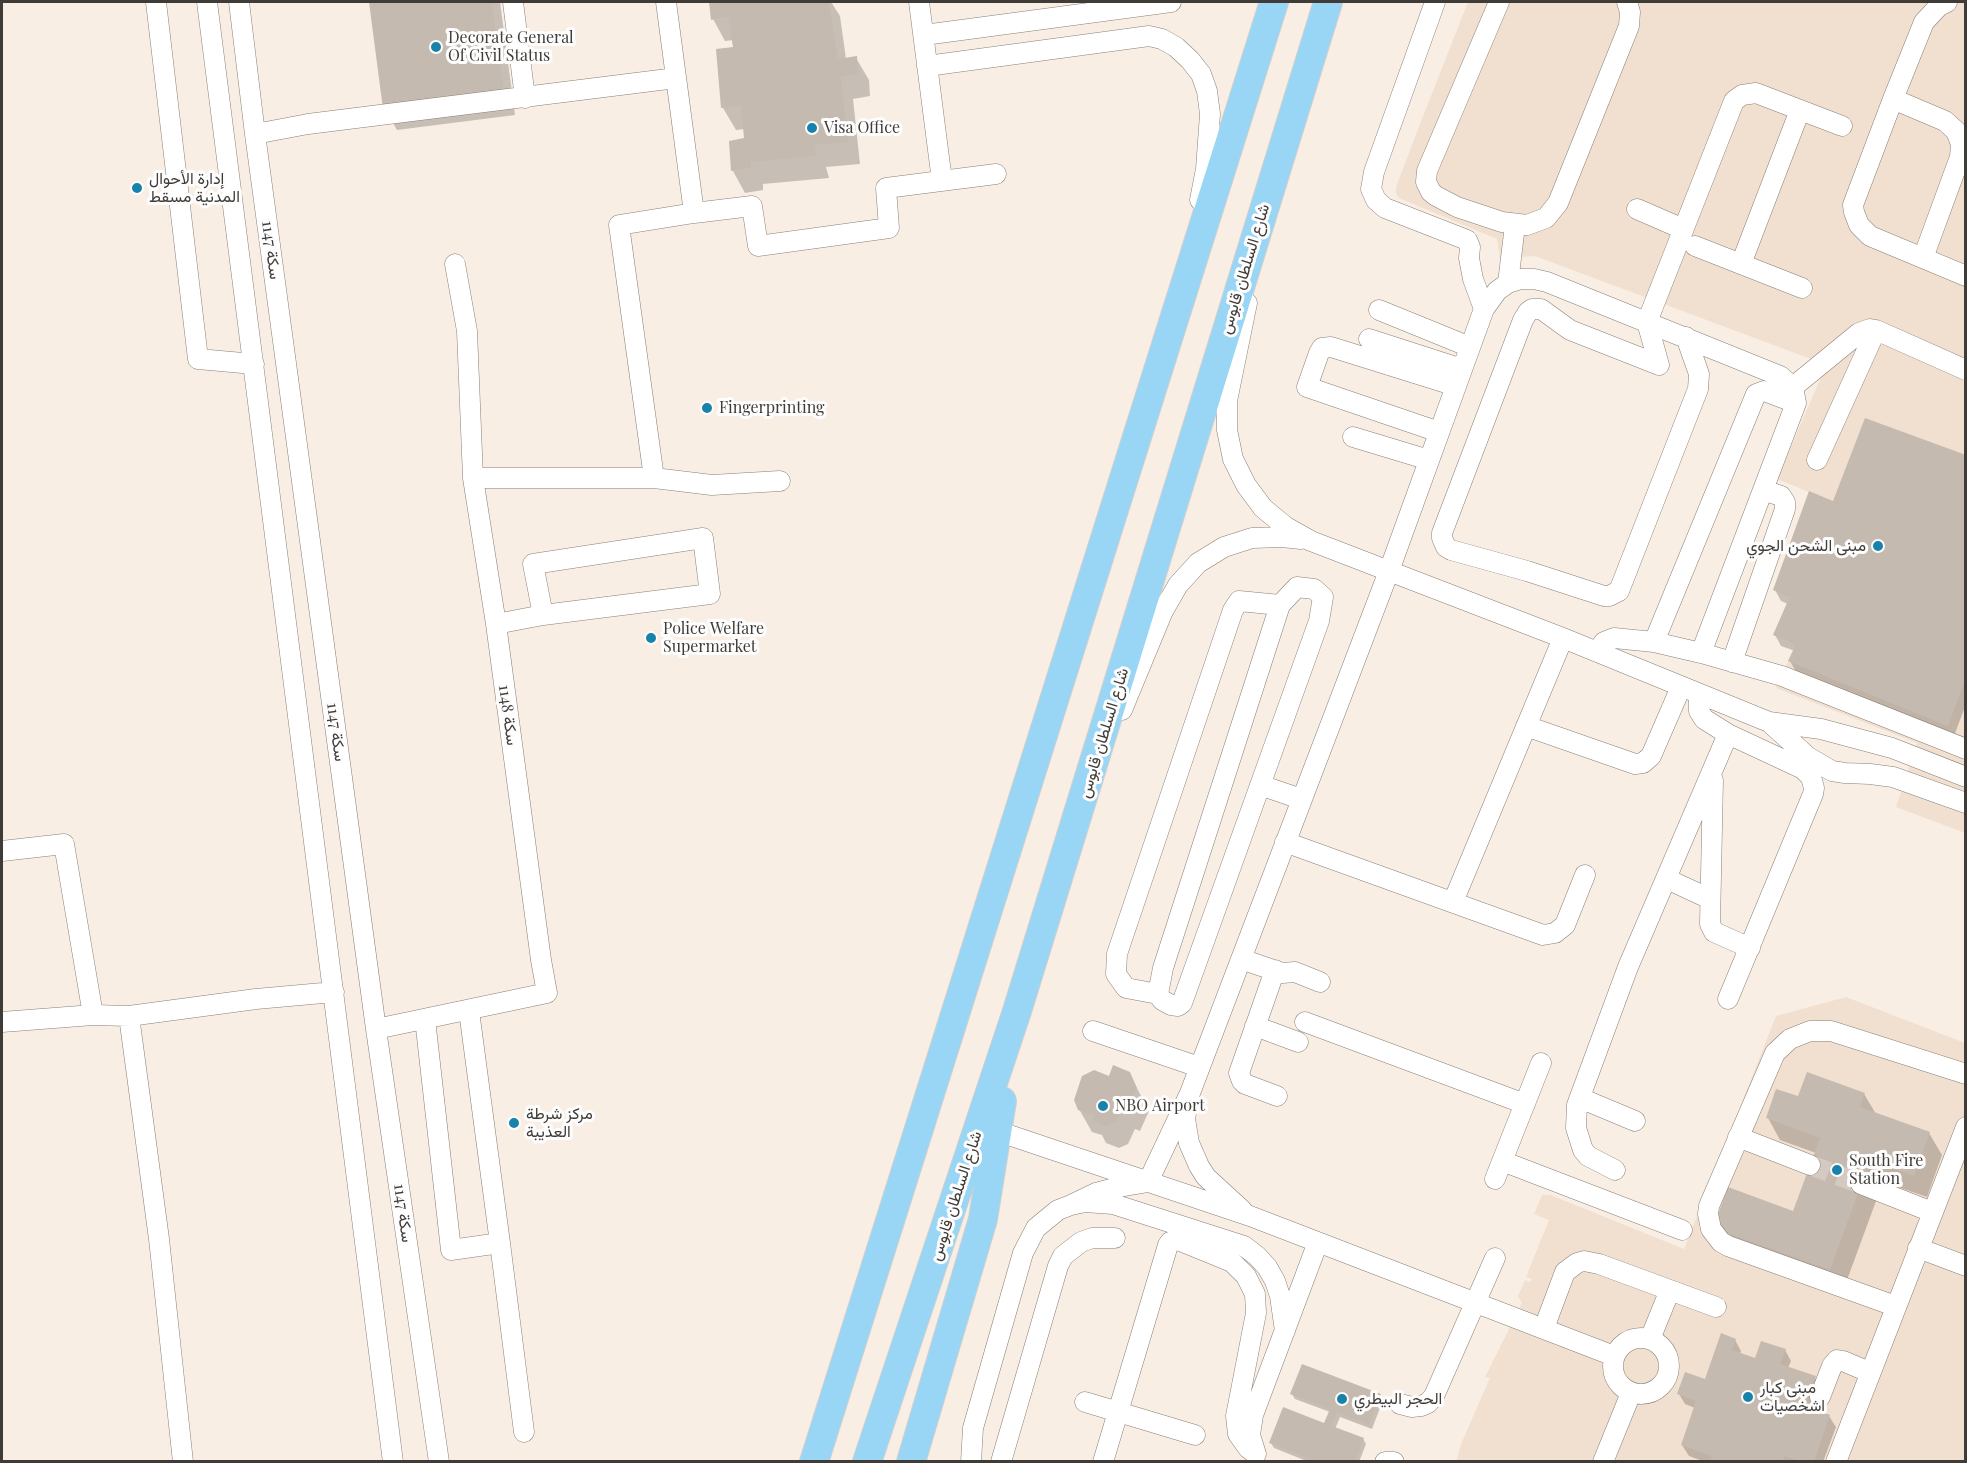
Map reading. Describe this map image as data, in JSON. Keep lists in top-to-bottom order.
{
  "streets": {
    "highway": ["شارع السلطان قابوس"],
    "street": ["سكة 1147", "سكة 1148"]
  },
  "crossings": [
    ["سكة 1147", "سكة 1148"]
  ],
  "places": [
    "Decorate General Of Civil Status",
    "Visa Office",
    "إدارة الأحوال المدنية مسقط",
    "Fingerprinting",
    "مبنى الشحن الجوي",
    "Police Welfare Supermarket",
    "NBO Airport",
    "مركز شرطة العذيبة",
    "South Fire Station",
    "مبنى كبار اشخصيات",
    "الحجر البيطري"
  ]
}
